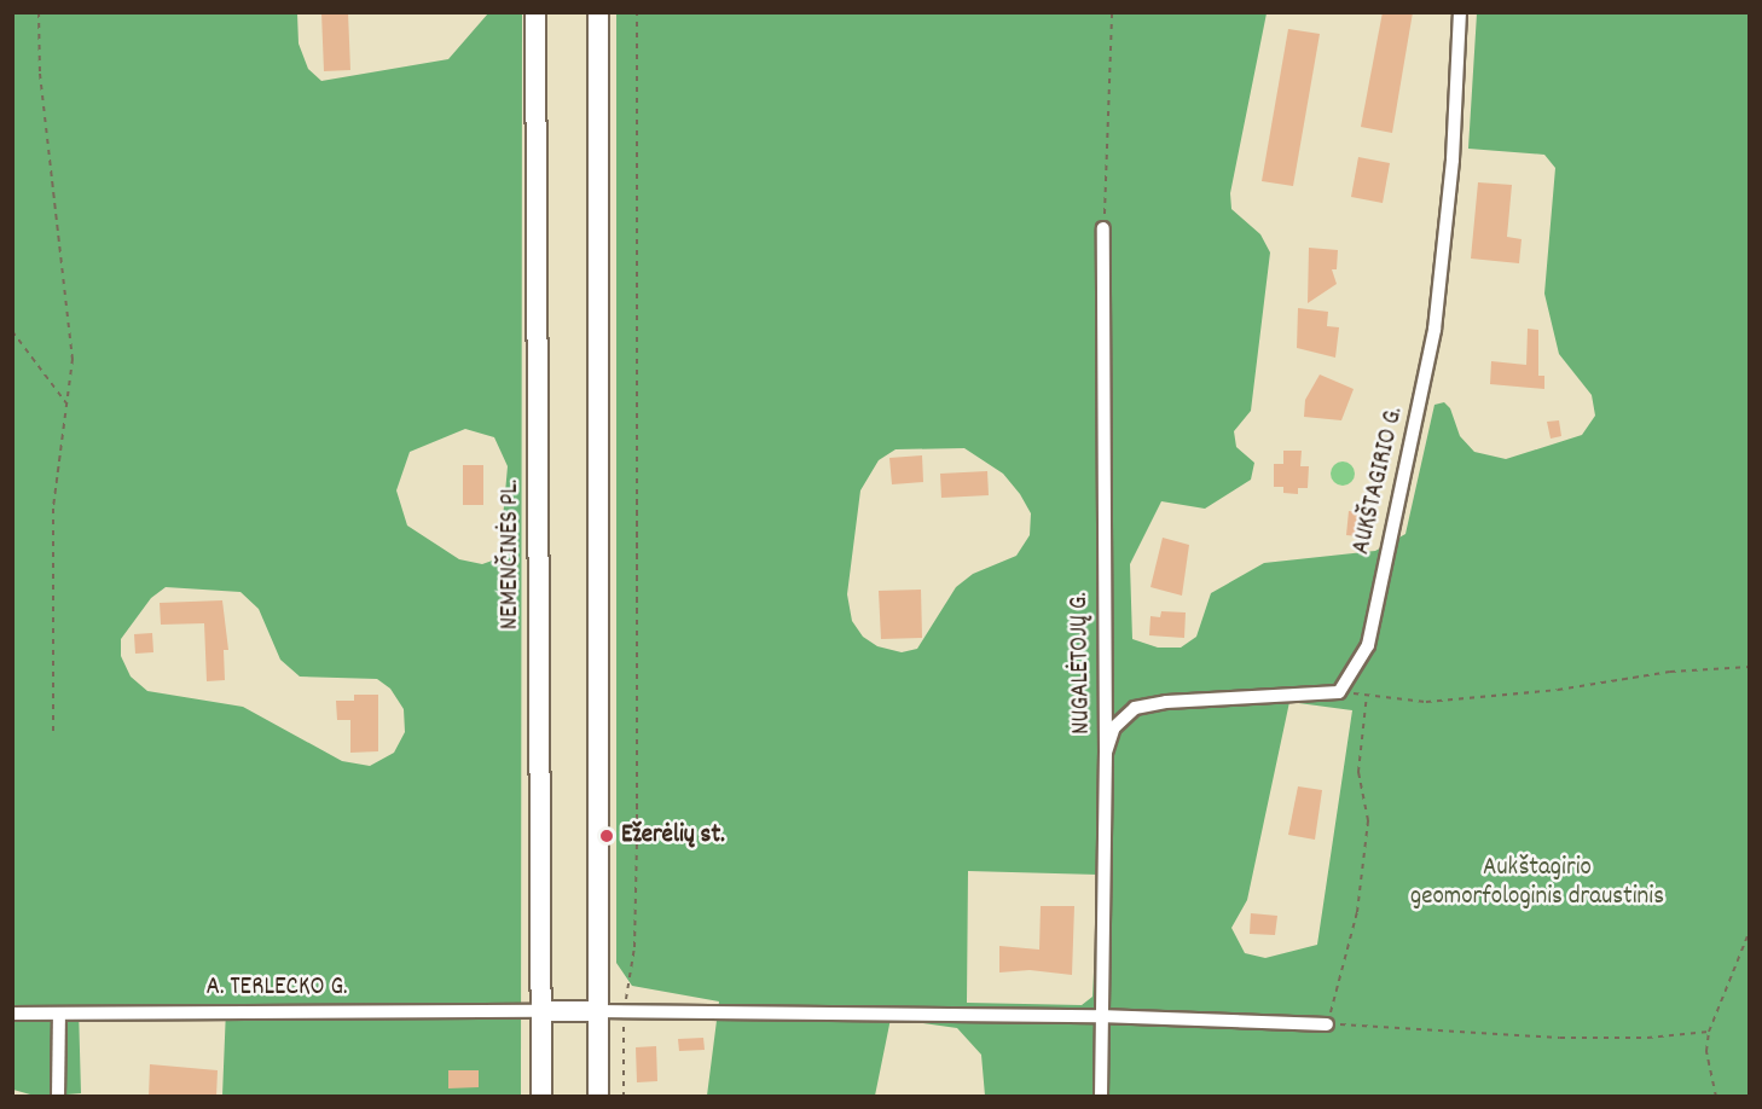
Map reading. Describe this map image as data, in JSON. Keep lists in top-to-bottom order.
{
  "streets": {
    "main road": ["NEMENČINĖS PL."],
    "street": ["AUKŠTAGIRIO G.", "NUGALĖTOJŲ G.", "A. TERLECKO G."]
  },
  "crossings": [
    ["NEMENČINĖS PL.", "A. TERLECKO G."]
  ],
  "parks": ["Aukštagirio geomorfologinis draustinis"],
  "places": ["Ežerėlių st."]
}
